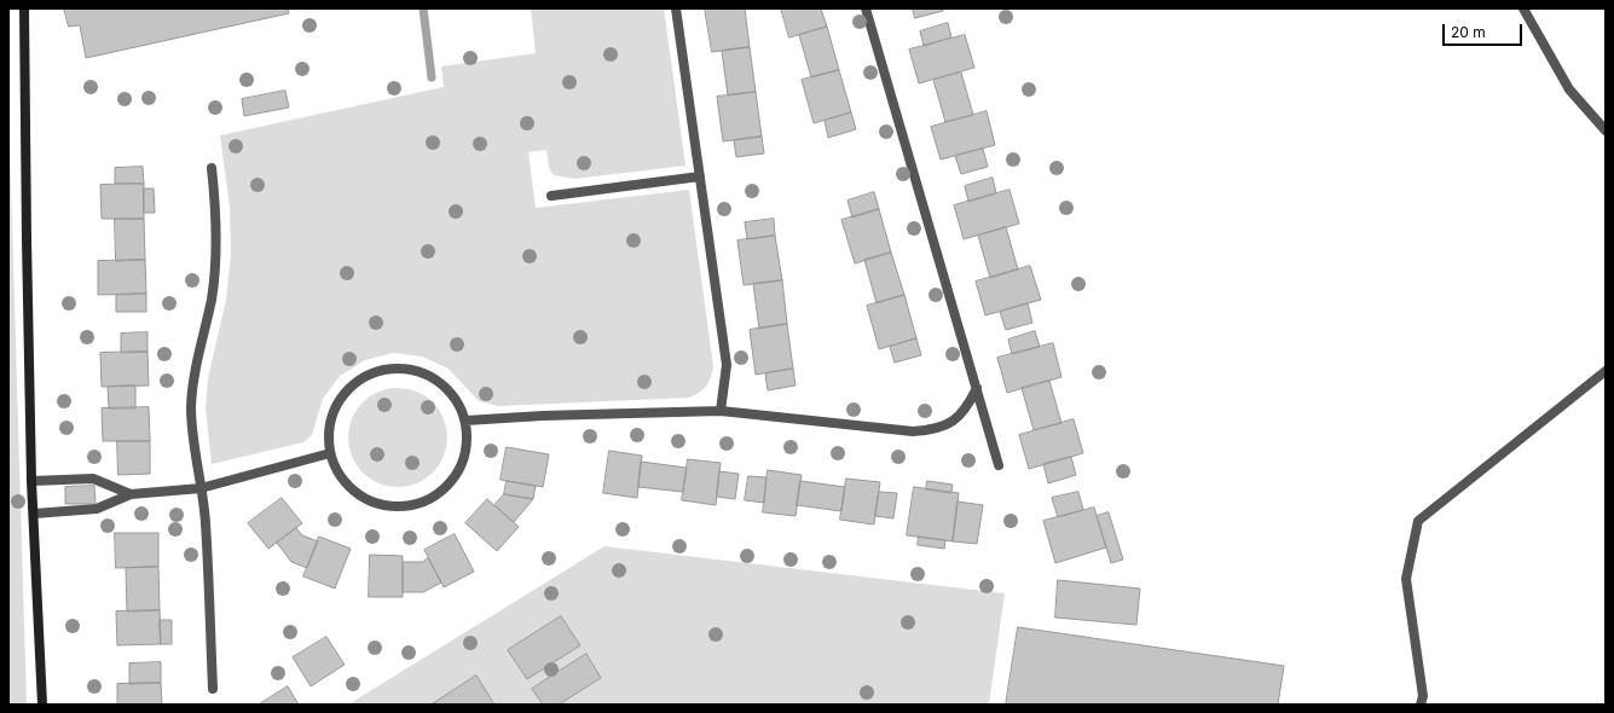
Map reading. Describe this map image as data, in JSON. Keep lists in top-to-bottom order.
{
  "scale_bar": "20 m"
}
